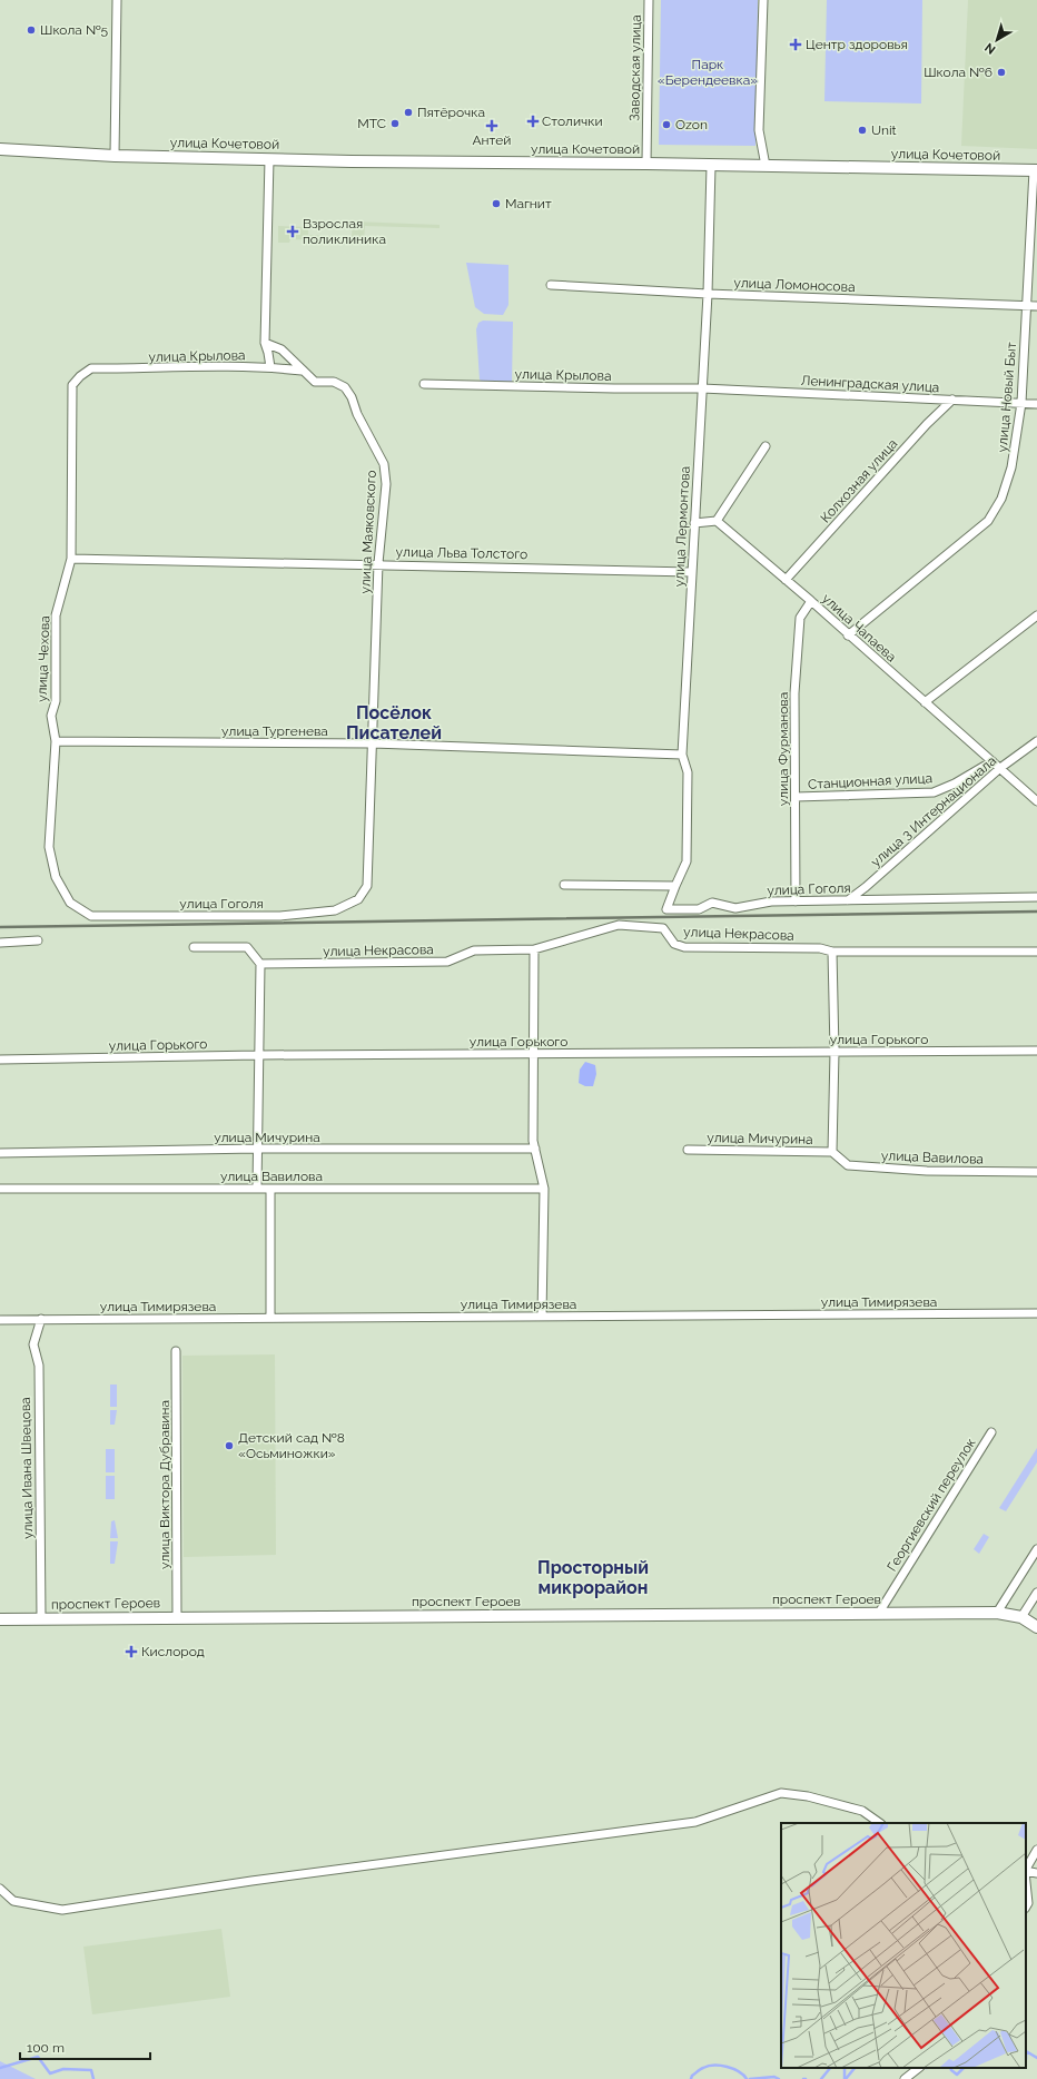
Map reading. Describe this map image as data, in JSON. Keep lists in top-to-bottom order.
{
  "streets": {
    "street": [
      "Заводская улица",
      "улица Кочетовой",
      "улица Ломоносова",
      "улица Крылова",
      "Ленинградская улица",
      "улица Новый Быт",
      "Колхозная улица",
      "улица Лермонтова",
      "улица Маяковского",
      "улица Льва Толстого",
      "улица Чапаева",
      "улица Чехова",
      "улица Тургенева",
      "улица Фурманова",
      "Станционная улица",
      "улица 3 Интернационала",
      "улица Гоголя",
      "улица Некрасова",
      "улица Горького",
      "улица Мичурина",
      "улица Вавилова",
      "улица Тимирязева",
      "улица Ивана Швецова",
      "улица Виктора Дубравина",
      "Георгиевский переулок",
      "проспект Героев"
    ]
  },
  "crossings": [
    ["Заводская улица", "улица Кочетовой"],
    ["улица Кочетовой", "улица Новый Быт"],
    ["улица Кочетовой", "улица Лермонтова"],
    ["улица Ломоносова", "улица Новый Быт"],
    ["улица Ломоносова", "улица Лермонтова"],
    ["улица Крылова", "Ленинградская улица"],
    ["улица Крылова", "улица Лермонтова"],
    ["улица Крылова", "улица Маяковского"],
    ["улица Крылова", "улица Чехова"],
    ["Ленинградская улица", "улица Новый Быт"],
    ["Ленинградская улица", "Колхозная улица"],
    ["Ленинградская улица", "улица Лермонтова"],
    ["улица Новый Быт", "улица Чапаева"],
    ["Колхозная улица", "улица Чапаева"],
    ["улица Лермонтова", "улица Льва Толстого"],
    ["улица Лермонтова", "улица Тургенева"],
    ["улица Лермонтова", "улица Гоголя"],
    ["улица Маяковского", "улица Льва Толстого"],
    ["улица Маяковского", "улица Тургенева"],
    ["улица Маяковского", "улица Гоголя"],
    ["улица Льва Толстого", "улица Чехова"],
    ["улица Чапаева", "улица Фурманова"],
    ["улица Чапаева", "Станционная улица"],
    ["улица Чапаева", "улица 3 Интернационала"],
    ["улица Чехова", "улица Тургенева"],
    ["улица Чехова", "улица Гоголя"],
    ["улица Фурманова", "Станционная улица"],
    ["улица Фурманова", "улица Гоголя"],
    ["улица 3 Интернационала", "улица Гоголя"],
    ["улица Мичурина", "улица Вавилова"],
    ["улица Тимирязева", "улица Ивана Швецова"],
    ["улица Ивана Швецова", "проспект Героев"],
    ["улица Виктора Дубравина", "проспект Героев"],
    ["Георгиевский переулок", "проспект Героев"]
  ],
  "districts": ["Посёлок Писателей", "Просторный микрорайон"],
  "parks": ["Парк «Берендеевка»"],
  "places": {
    "other": [
      "Школа №5",
      "Школа №6",
      "Пятёрочка",
      "МТС",
      "Ozon",
      "Unit",
      "Магнит",
      "Детский сад №8 «Осьминожки»"
    ],
    "health": [
      "Центр здоровья",
      "Столички",
      "Антей",
      "Взрослая поликлиника",
      "Кислород"
    ]
  },
  "scale_bar": "100 m",
  "north": "bottom left"
}
